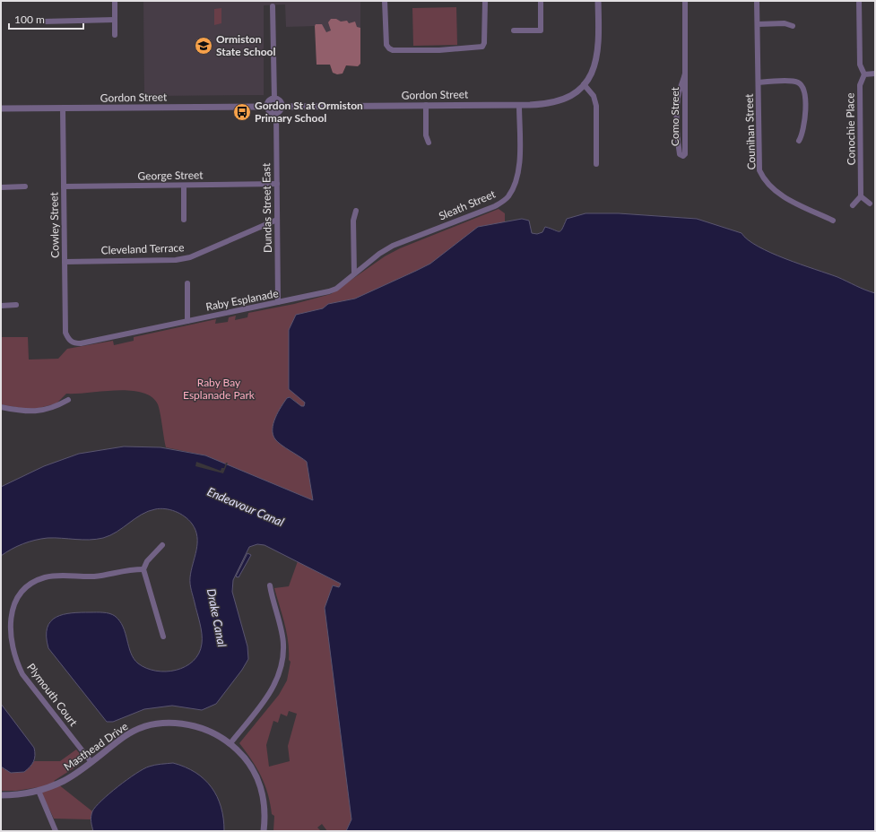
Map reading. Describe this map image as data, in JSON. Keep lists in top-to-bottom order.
{
  "streets": {
    "street": [
      "Gordon Street",
      "Como Street",
      "Conochie Place",
      "Counihan Street",
      "George Street",
      "Sleath Street",
      "Dundas Street East",
      "Cowley Street",
      "Cleveland Terrace",
      "Raby Esplanade",
      "Plymouth Court",
      "Masthead Drive"
    ]
  },
  "crossings": [
    ["Gordon Street", "Sleath Street"],
    ["Gordon Street", "Dundas Street East"],
    ["Gordon Street", "Cowley Street"],
    ["George Street", "Dundas Street East"],
    ["George Street", "Cowley Street"],
    ["Sleath Street", "Raby Esplanade"],
    ["Dundas Street East", "Cleveland Terrace"],
    ["Dundas Street East", "Raby Esplanade"],
    ["Cowley Street", "Cleveland Terrace"],
    ["Cowley Street", "Raby Esplanade"],
    ["Plymouth Court", "Masthead Drive"]
  ],
  "water": ["Endeavour Canal", "Drake Canal"],
  "parks": ["Raby Bay Esplanade Park"],
  "places": {
    "school or university": ["Ormiston State School"],
    "bus stop": ["Gordon St at Ormiston Primary School"]
  },
  "scale_bar": "100 m"
}
